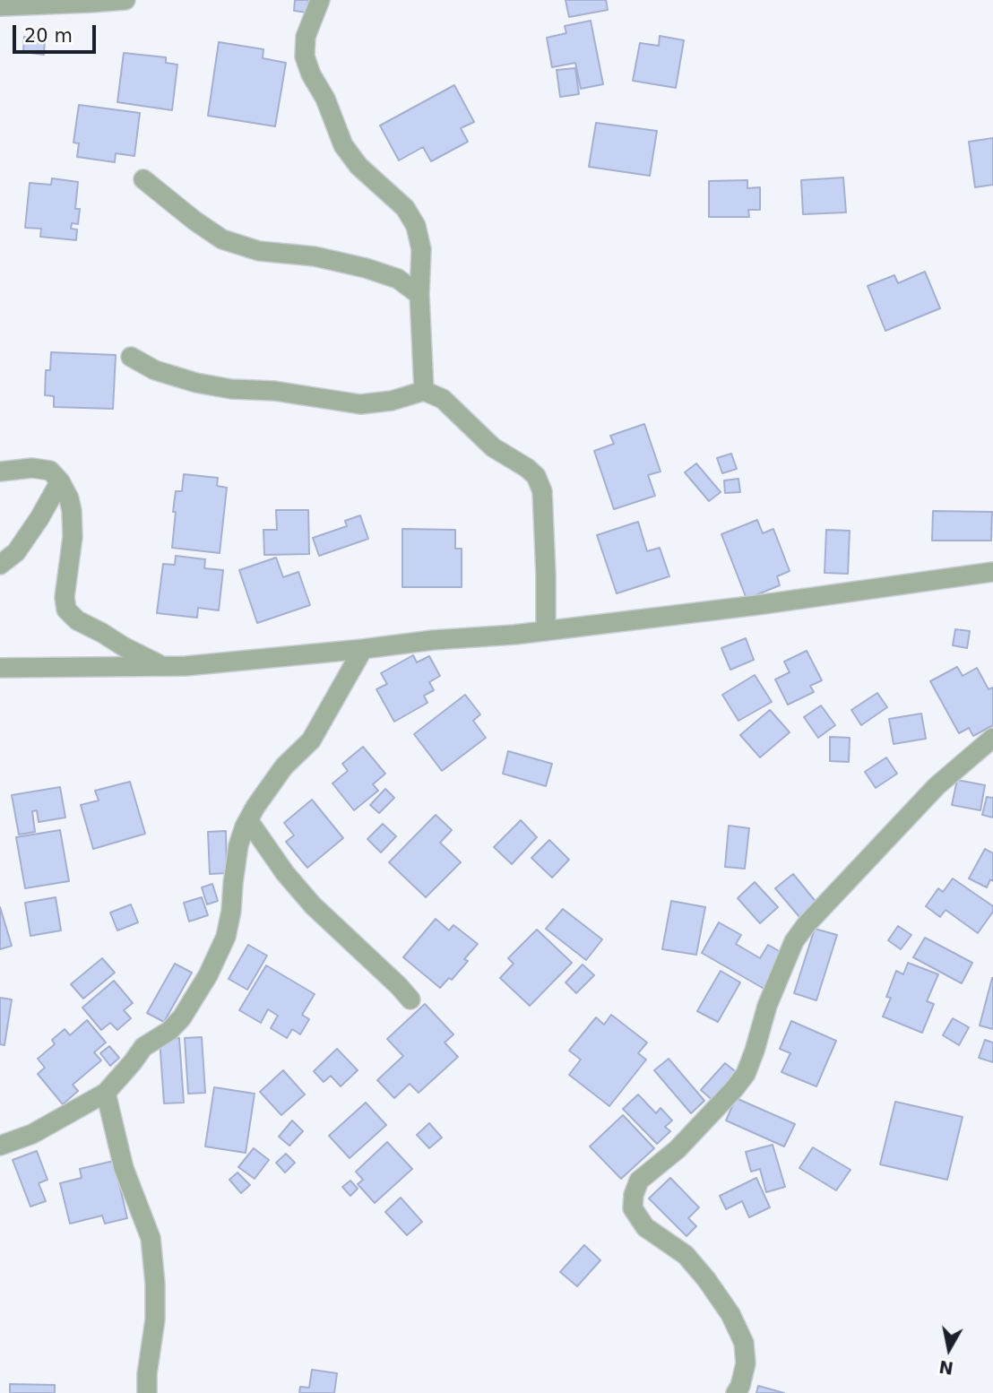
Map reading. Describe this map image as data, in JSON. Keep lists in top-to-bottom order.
{
  "scale_bar": "20 m",
  "north": "bottom"
}
